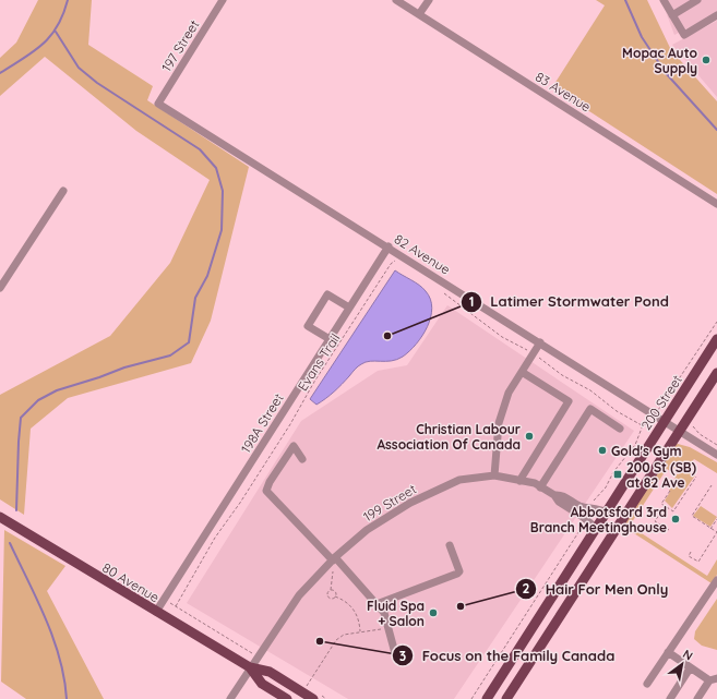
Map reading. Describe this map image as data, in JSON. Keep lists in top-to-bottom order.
{
  "streets": {
    "main road": ["200 Street", "80 Avenue"],
    "street": [
      "197 Street",
      "83 Avenue",
      "82 Avenue",
      "198A Street",
      "199 Street"
    ],
    "path": ["Evans Trail"]
  },
  "crossings": [
    ["197 Street", "82 Avenue"],
    ["82 Avenue", "200 Street"],
    ["82 Avenue", "198A Street"],
    ["198A Street", "80 Avenue"],
    ["199 Street", "80 Avenue"]
  ],
  "places": {
    "other": [
      "Mopac Auto Supply",
      "Latimer Stormwater Pond",
      "Christian Labour Association Of Canada",
      "Gold's Gym",
      "Abbotsford 3rd Branch Meetinghouse",
      "Hair For Men Only",
      "Fluid Spa + Salon",
      "Focus on the Family Canada"
    ],
    "transit": ["200 St (SB) at 82 Ave"]
  },
  "north": "top right"
}
